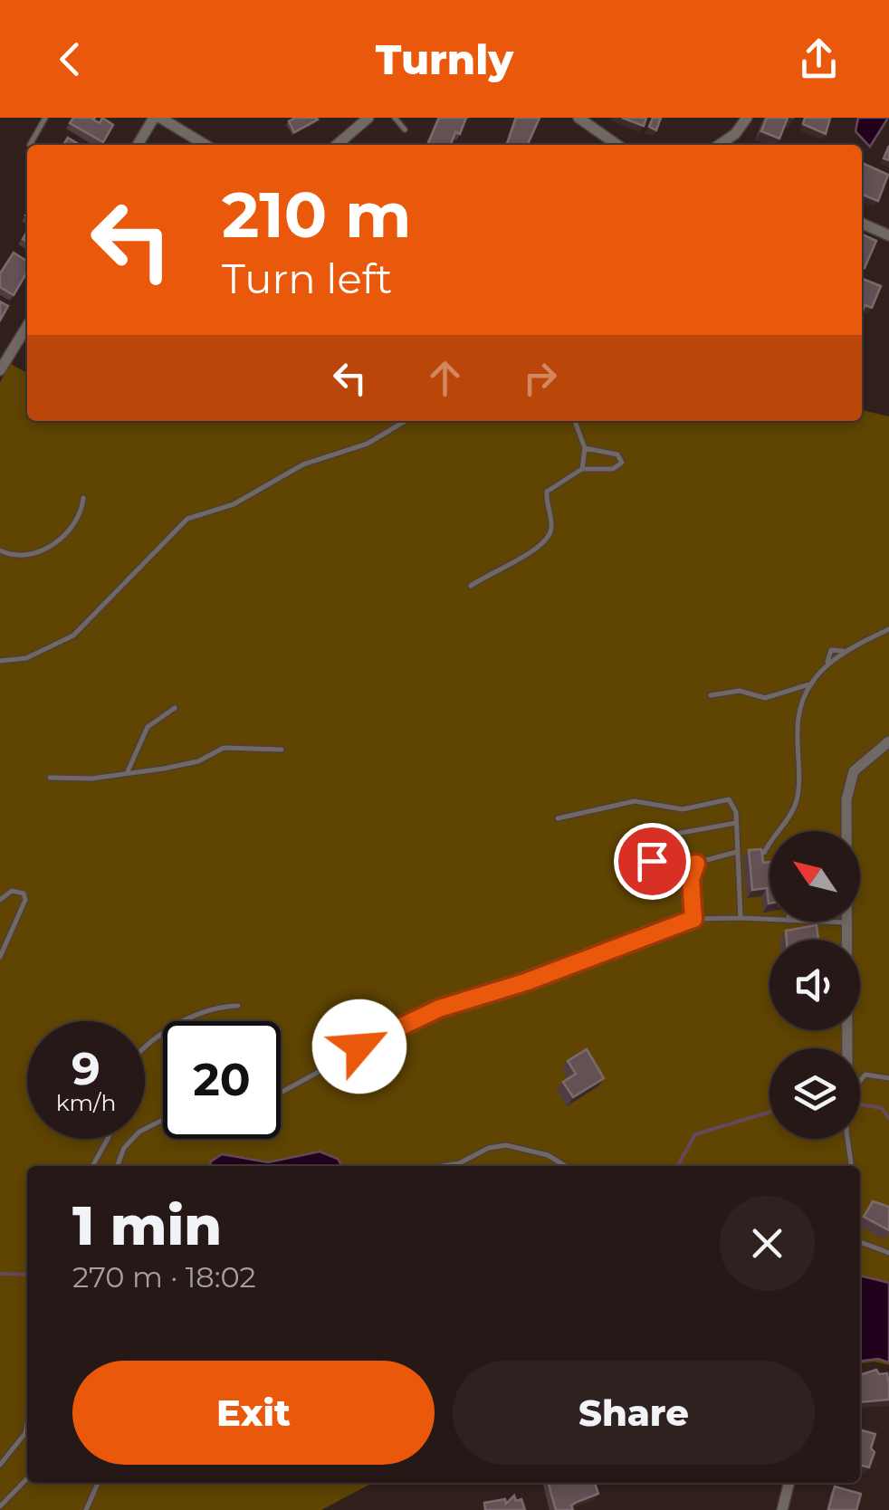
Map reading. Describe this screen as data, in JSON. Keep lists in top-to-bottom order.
{
  "north": "top left",
  "page": {
    "header": "Turnly",
    "turn": ["210 m", "Turn left"],
    "speed": "9 km/h",
    "limit": "20",
    "heading": ["1 min", "270 m · 18:02"],
    "buttons": ["Exit", "Share"]
  }
}
